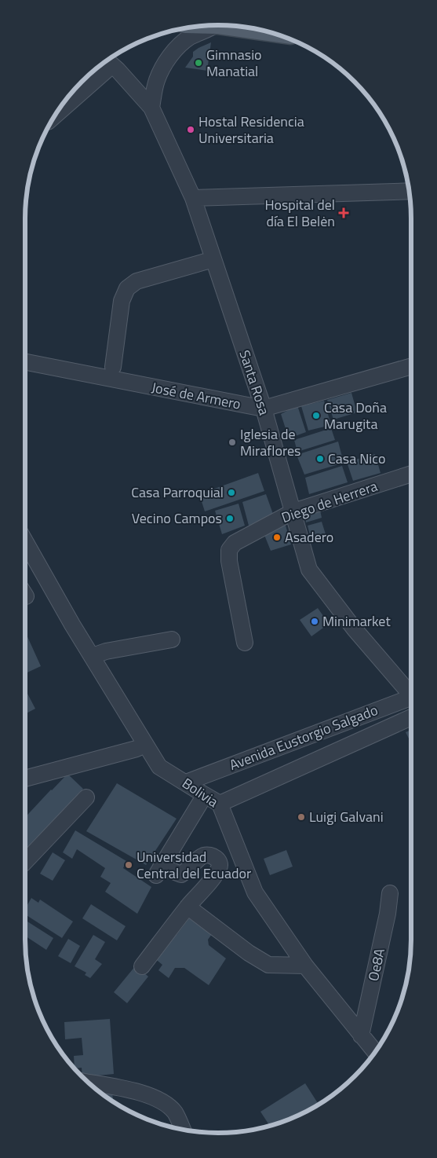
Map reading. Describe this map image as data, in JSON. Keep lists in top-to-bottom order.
{
  "streets": {
    "street": [
      "Santa Rosa",
      "José de Armero",
      "Diego de Herrera",
      "Avenida Eustorgio Salgado",
      "Bolivia",
      "Oe8A"
    ]
  },
  "crossings": [
    ["Santa Rosa", "José de Armero"],
    ["Santa Rosa", "Diego de Herrera"],
    ["Avenida Eustorgio Salgado", "Bolivia"],
    ["Bolivia", "Oe8A"]
  ],
  "places": {
    "other": [
      "Gimnasio Manatial",
      "Hostal Residencia Universitaria",
      "Casa Doña Marugita",
      "Iglesia de Miraflores",
      "Casa Nico",
      "Casa Parroquial",
      "Vecino Campos",
      "Asadero",
      "Minimarket",
      "Luigi Galvani",
      "Universidad Central del Ecuador"
    ],
    "health": ["Hospital del día El Belėn"]
  }
}
